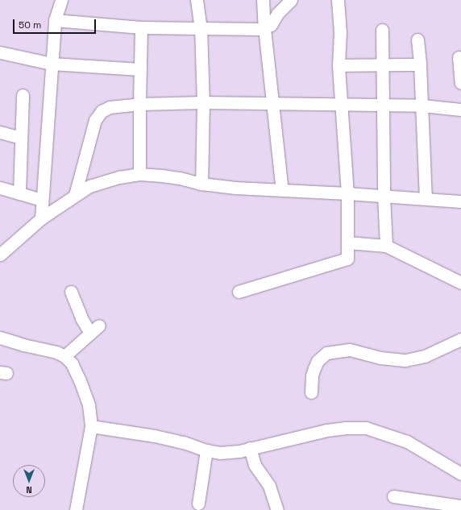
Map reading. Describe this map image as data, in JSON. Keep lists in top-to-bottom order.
{
  "scale_bar": "50 m",
  "north": "bottom"
}
